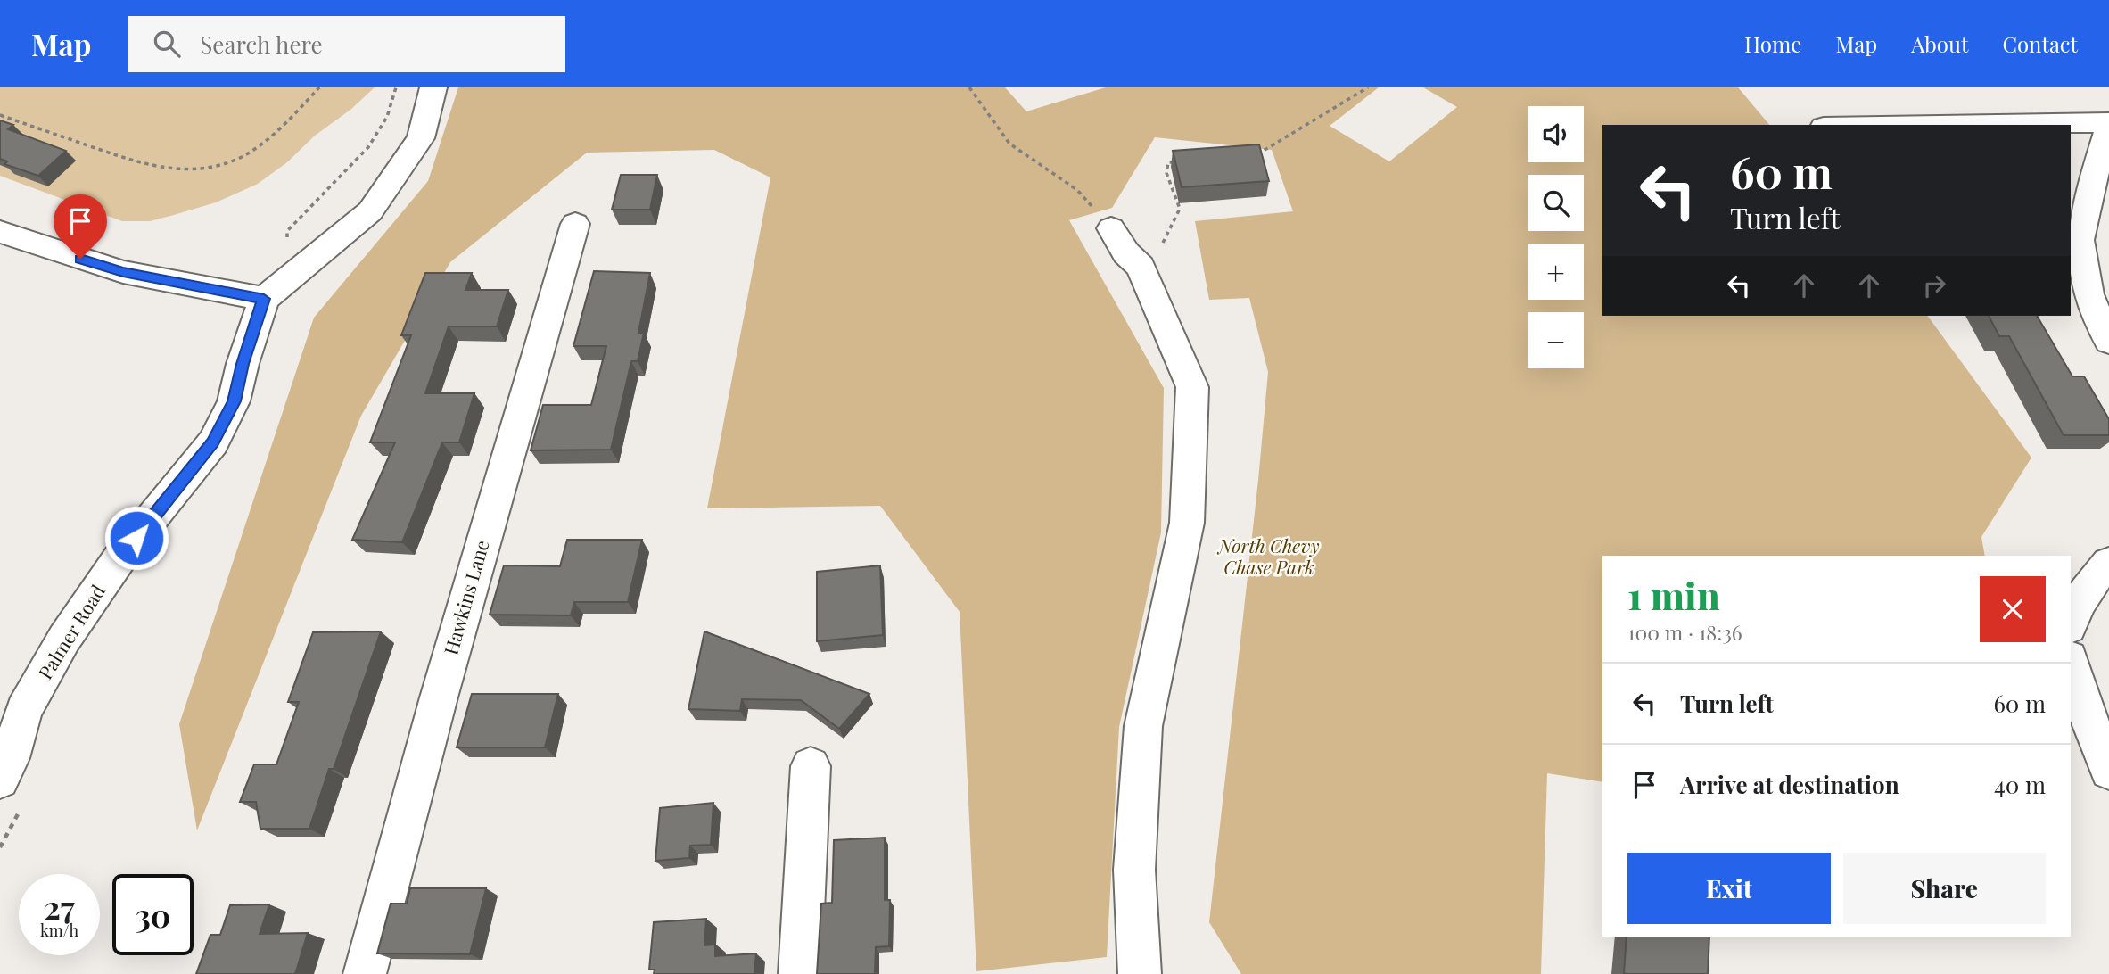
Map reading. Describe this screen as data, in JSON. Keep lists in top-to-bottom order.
{
  "streets": {
    "street": ["Hawkins Lane", "Palmer Road"]
  },
  "parks": ["North Chevy Chase Park"],
  "page": {
    "header": "Map",
    "search": "Search here",
    "nav": [
      "Home",
      "Map",
      "About",
      "Contact"
    ],
    "map_buttons": ["+", "−"],
    "turn": ["60 m", "Turn left"],
    "heading": ["1 min", "100 m · 18:36"],
    "list": [
      {
        "name": "Turn left",
        "value": "60 m"
      },
      {
        "name": "Arrive at destination",
        "value": "40 m"
      }
    ],
    "buttons": ["Exit", "Share"],
    "speed": "27 km/h",
    "limit": "30"
  }
}
